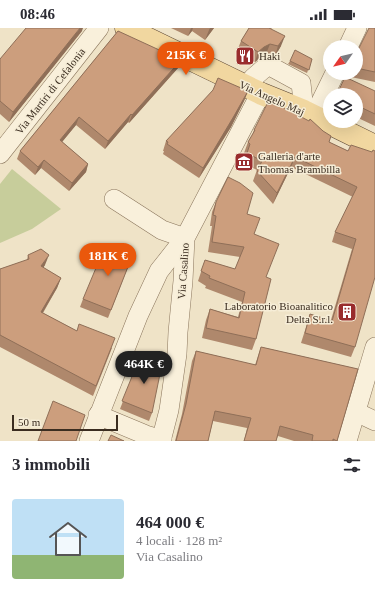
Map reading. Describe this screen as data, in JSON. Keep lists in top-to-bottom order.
{
  "streets": {
    "main road": ["Via Angelo Maj"],
    "street": ["Via Martiri di Cefalonia", "Via Casalino"]
  },
  "crossings": [
    ["Via Angelo Maj", "Via Casalino"]
  ],
  "places": {
    "restaurant": ["Haki"],
    "museum": ["Galleria d'arte Thomas Brambilla"],
    "building": ["Laboratorio Bioanalitico Delta S.r.l."]
  },
  "scale_bar": "50 m",
  "north": "bottom left",
  "page": {
    "status": "08:46",
    "price": ["215K €", "181K €", "464K €"],
    "scale": "50 m",
    "heading": "3 immobili",
    "list": [
      {
        "name": "464 000 €",
        "note": "4 locali · 128 m² · Via Casalino"
      }
    ]
  }
}
